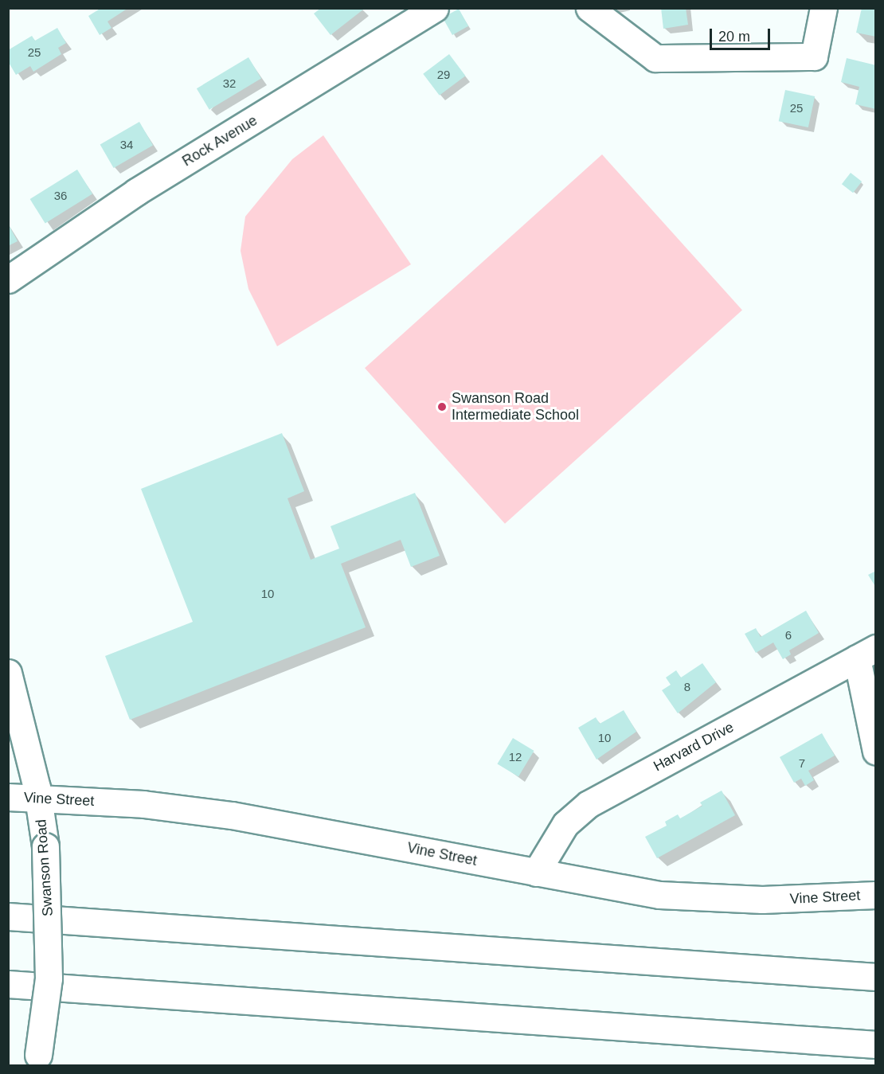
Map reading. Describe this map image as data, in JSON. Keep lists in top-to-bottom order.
{
  "streets": {
    "main road": [
      "Rock Avenue",
      "Harvard Drive",
      "Vine Street",
      "Swanson Road"
    ]
  },
  "crossings": [
    ["Harvard Drive", "Vine Street"],
    ["Vine Street", "Swanson Road"]
  ],
  "places": ["Swanson Road Intermediate School"],
  "house_numbers": [
    "25",
    "29",
    "32",
    "25",
    "34",
    "36",
    "10",
    "6",
    "8",
    "10",
    "12",
    "7"
  ],
  "scale_bar": "20 m"
}
